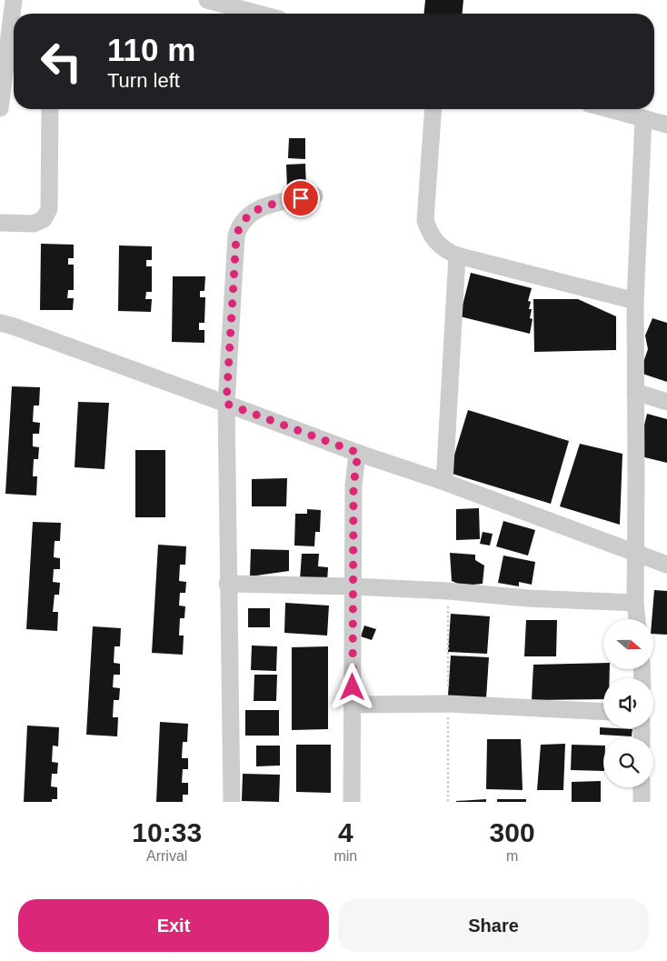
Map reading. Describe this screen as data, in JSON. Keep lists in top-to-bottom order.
{
  "north": "right",
  "page": {
    "turn": ["110 m", "Turn left"],
    "eta": [
      "10:33",
      "Arrival",
      "4",
      "min",
      "300",
      "m"
    ],
    "buttons": ["Exit", "Share"]
  }
}
